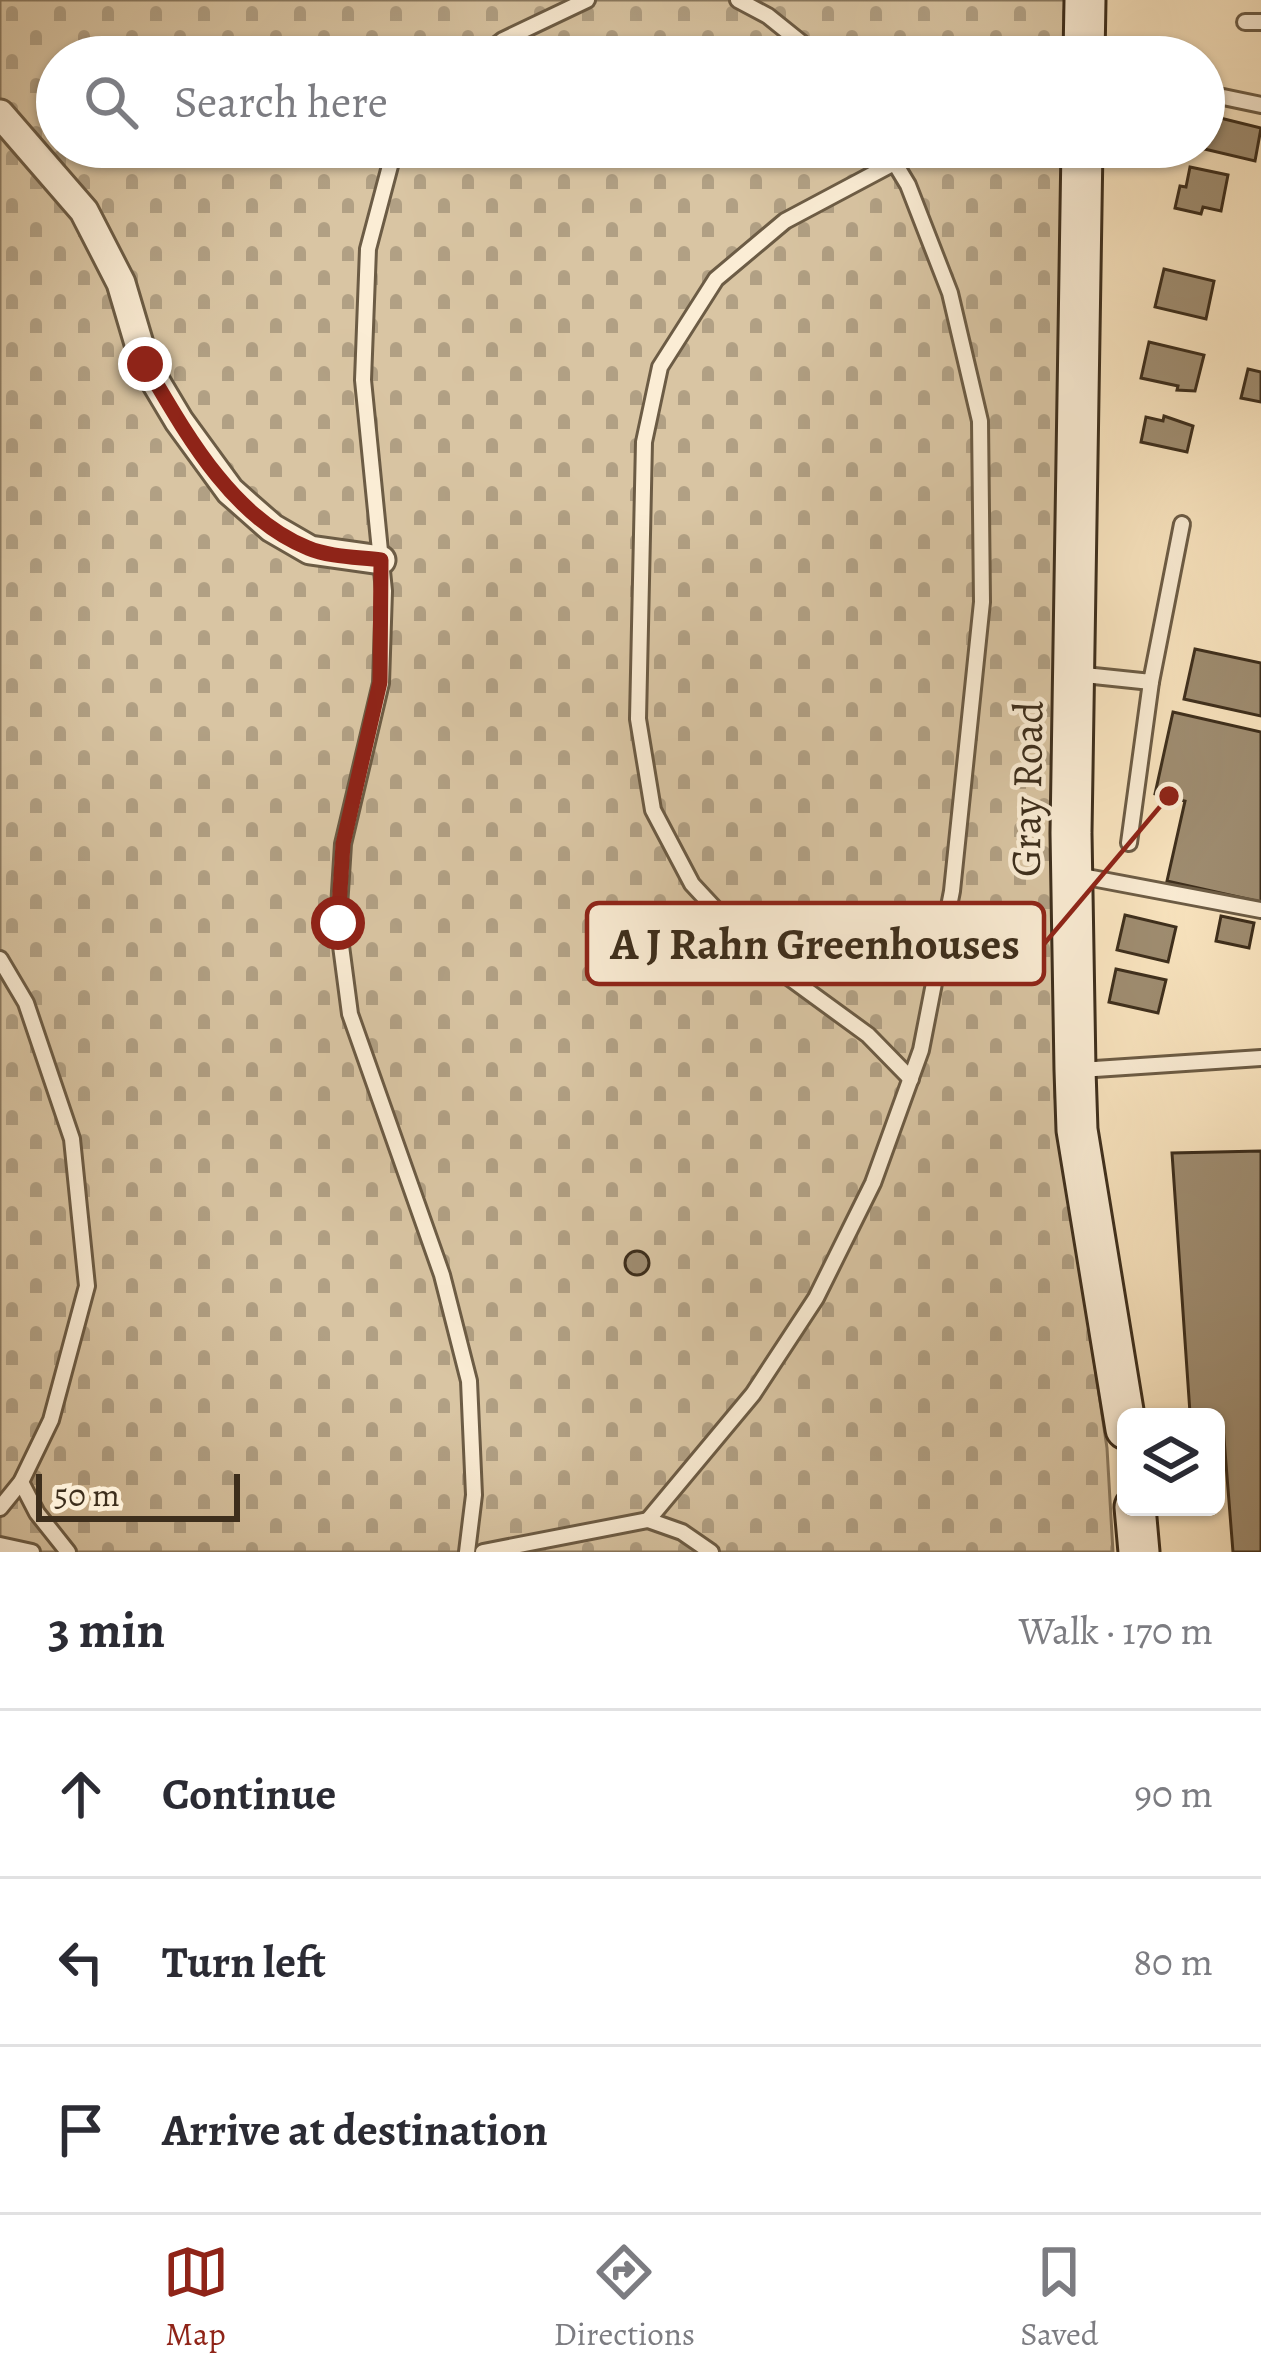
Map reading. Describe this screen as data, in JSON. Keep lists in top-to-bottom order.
{
  "streets": {
    "street": ["Gray Road"]
  },
  "places": ["A J Rahn Greenhouses"],
  "scale_bar": "50 m",
  "page": {
    "search": "Search here",
    "scale": "50 m",
    "heading": ["3 min", "Walk · 170 m"],
    "list": [
      ["Continue", "90 m"],
      ["Turn left", "80 m"],
      "Arrive at destination"
    ],
    "nav": ["Map", "Directions", "Saved"]
  }
}
